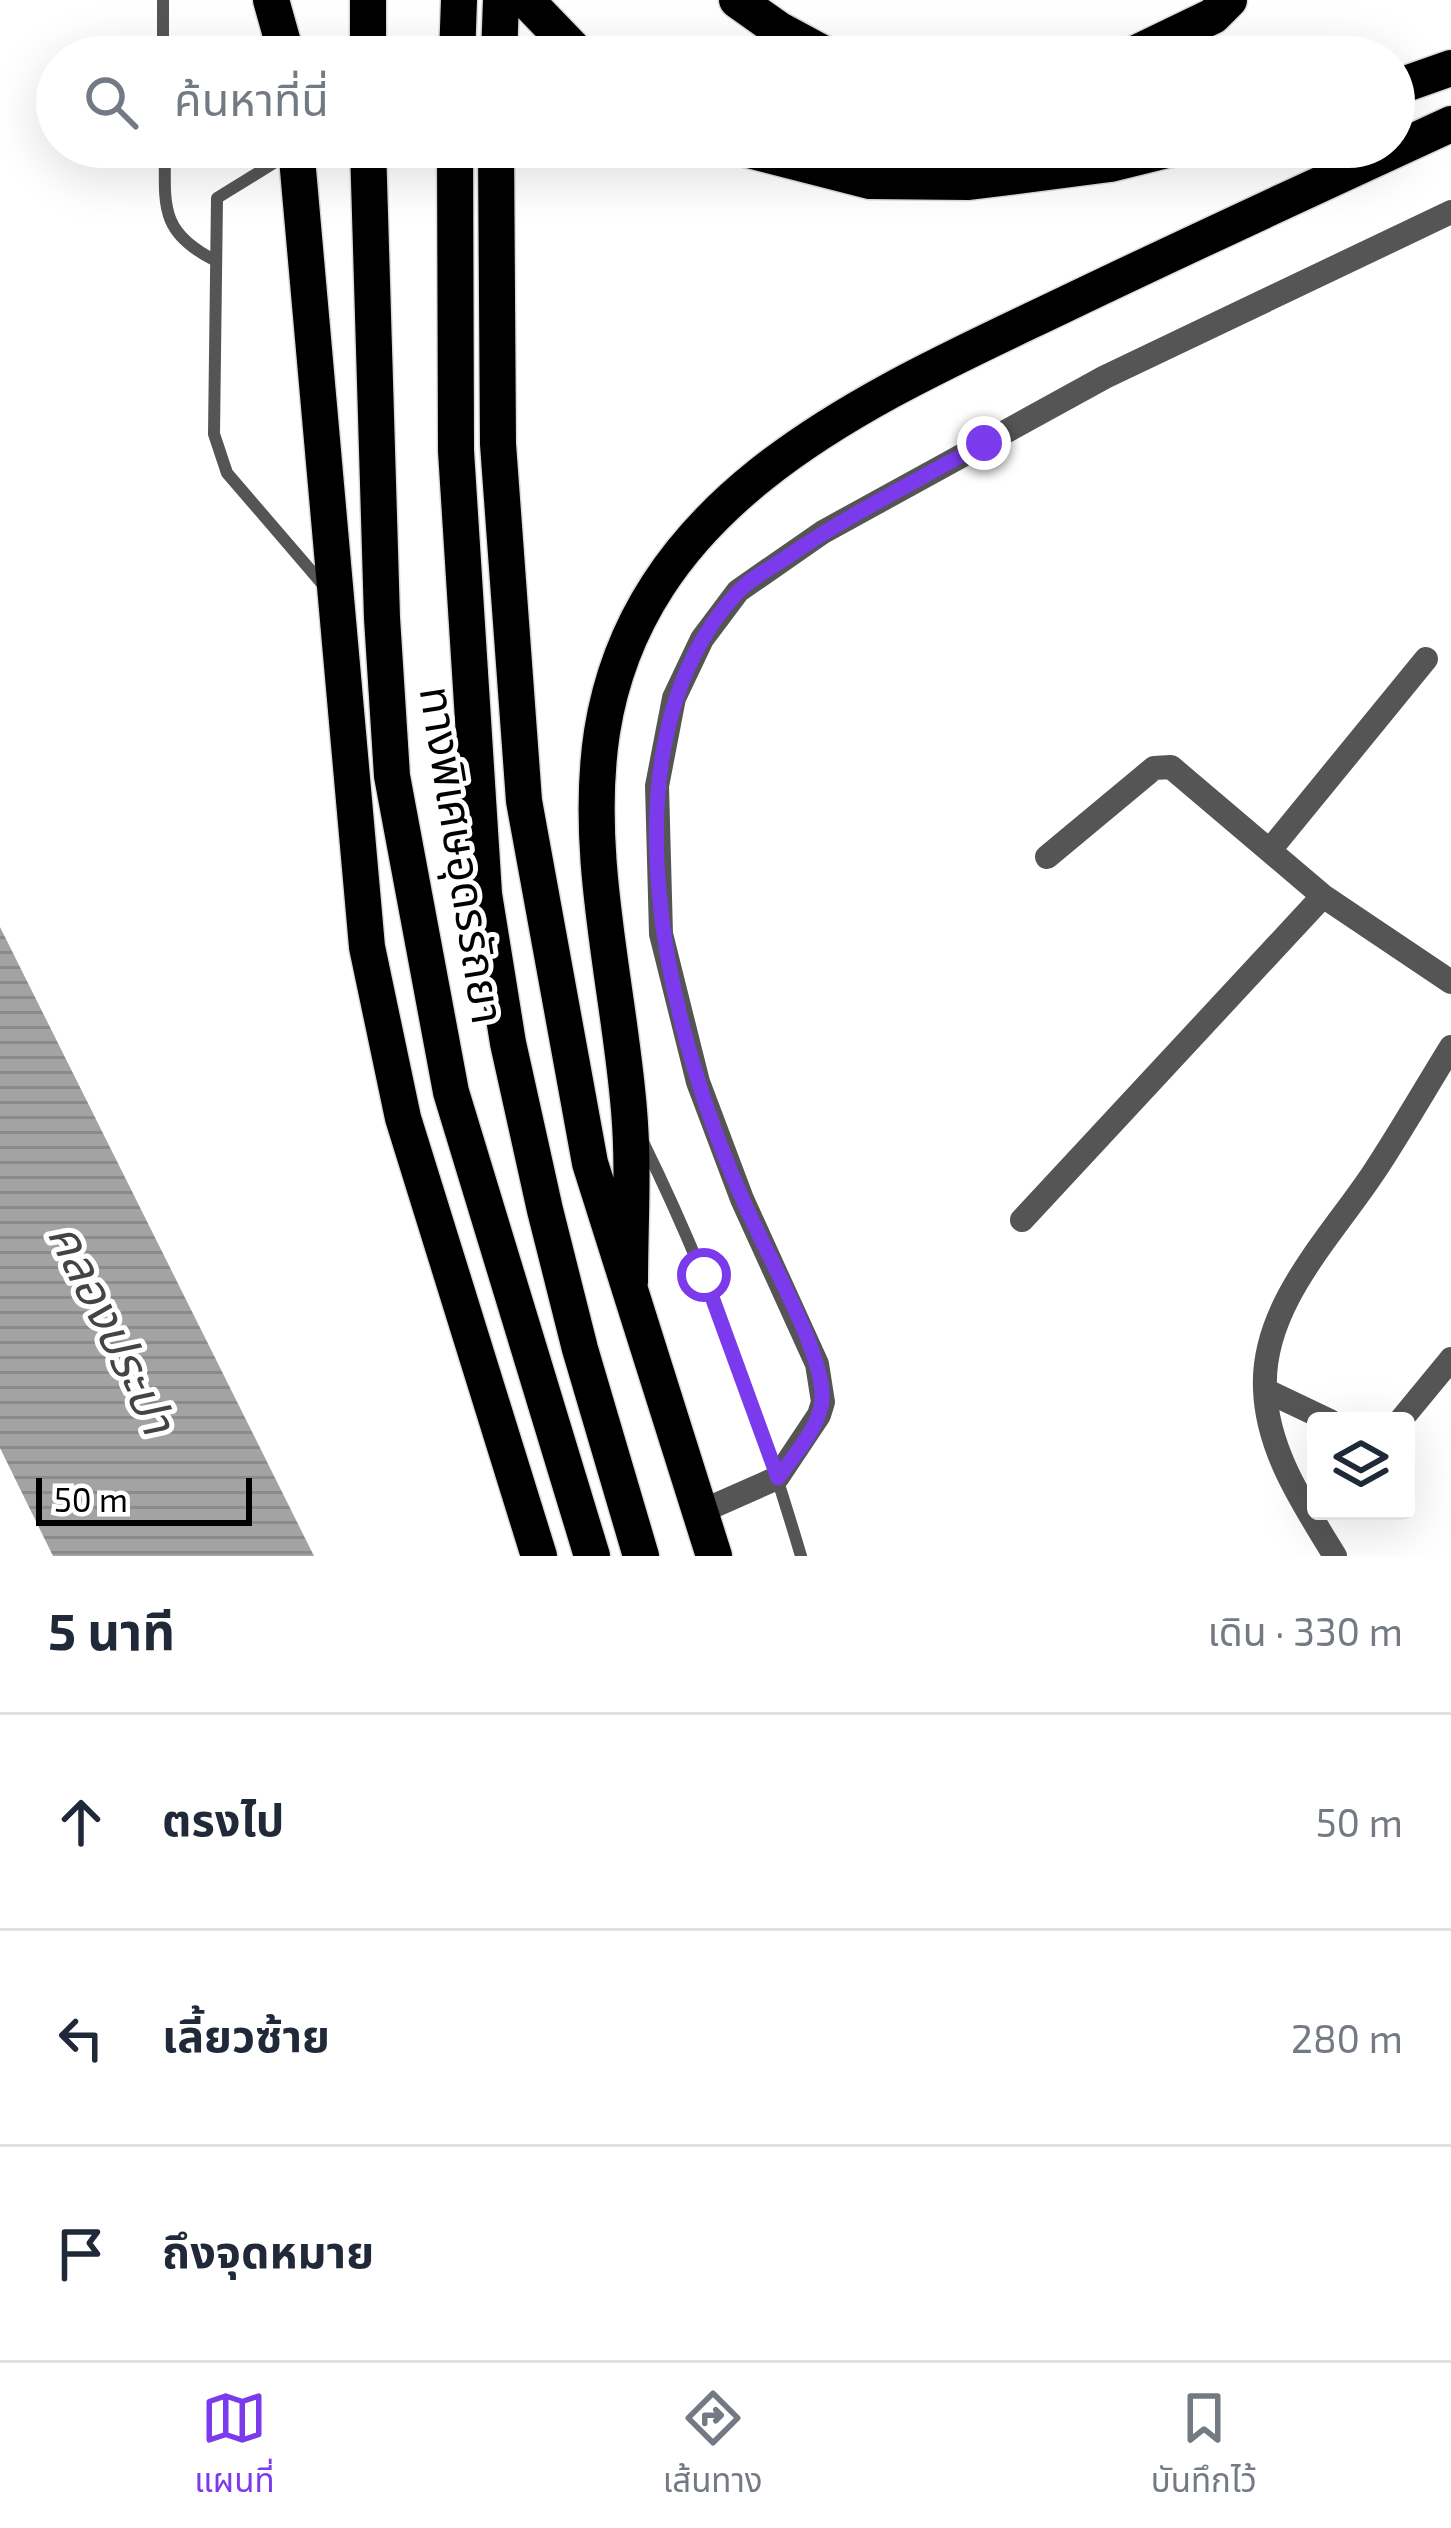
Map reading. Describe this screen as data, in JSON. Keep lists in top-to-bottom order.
{
  "streets": {
    "highway": ["ทางพิเศษอุดรรัถยา"]
  },
  "water": ["คลองประปา"],
  "scale_bar": "50 m",
  "page": {
    "search": "ค้นหาที่นี่",
    "scale": "50 m",
    "heading": ["5 นาที", "เดิน · 330 m"],
    "list": [
      ["ตรงไป", "50 m"],
      ["เลี้ยวซ้าย", "280 m"],
      "ถึงจุดหมาย"
    ],
    "nav": ["แผนที่", "เส้นทาง", "บันทึกไว้"]
  }
}
